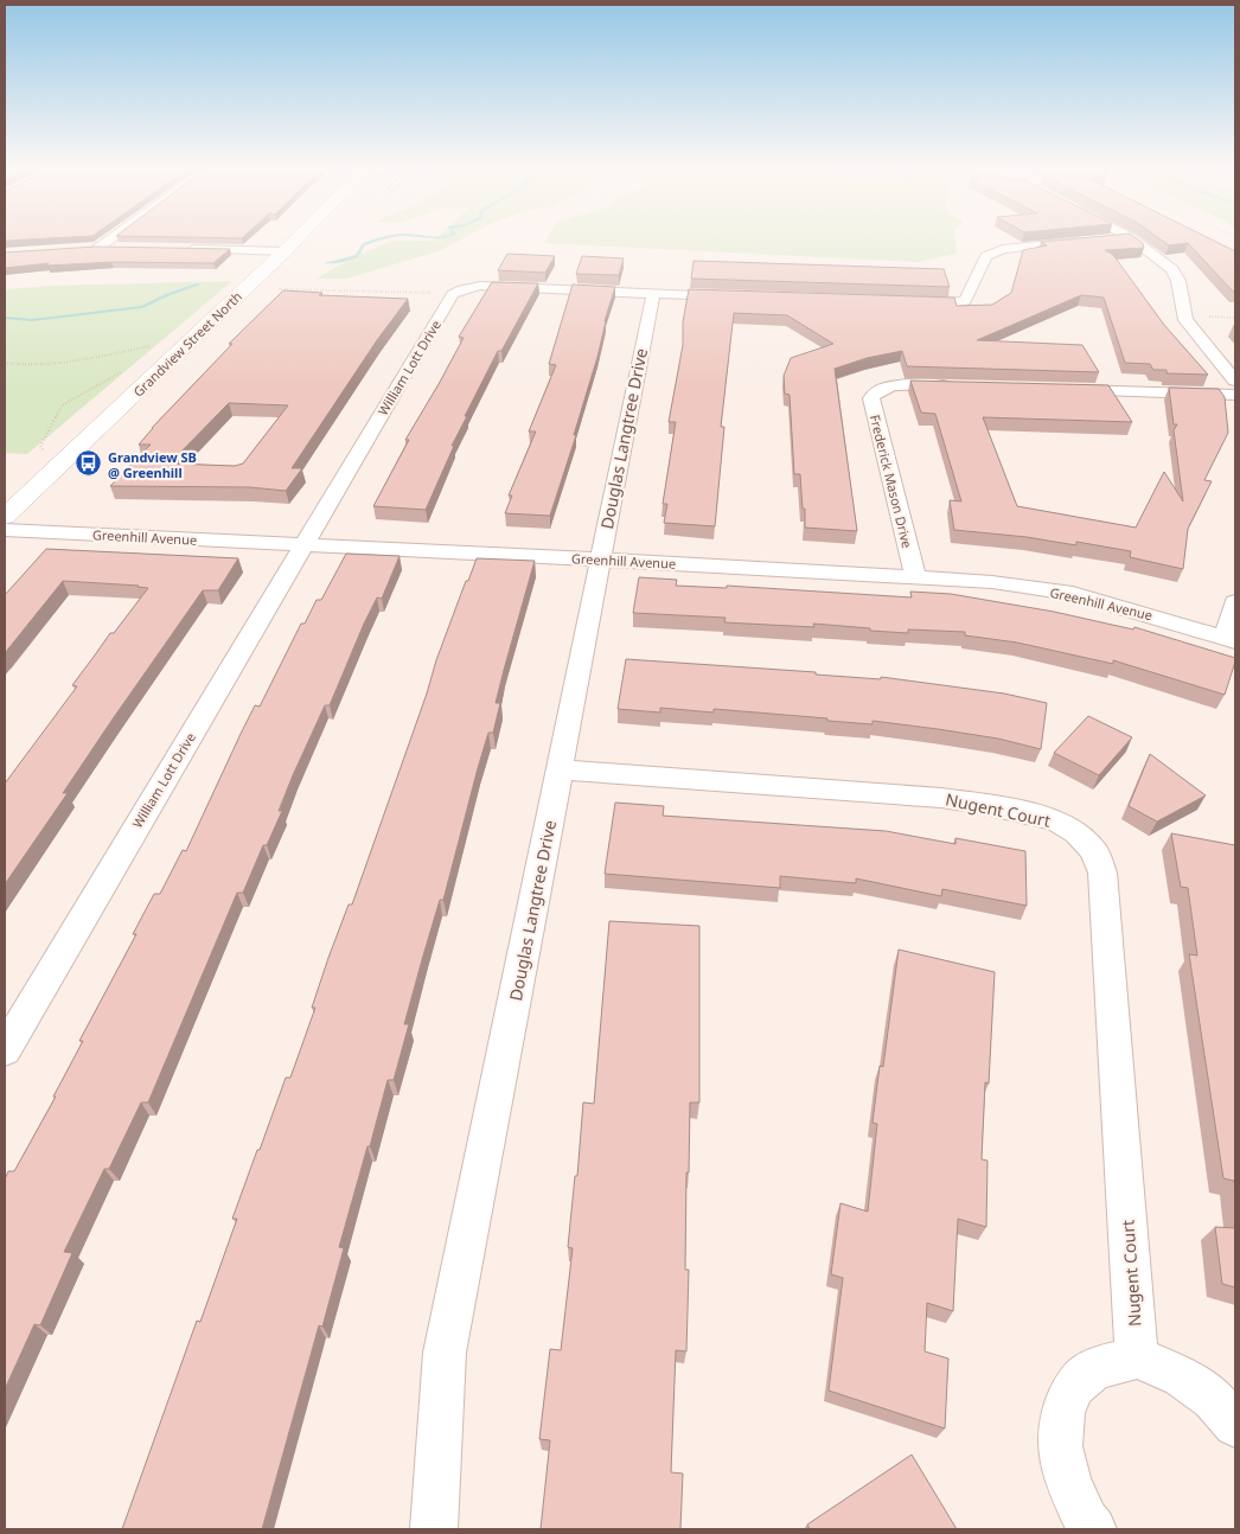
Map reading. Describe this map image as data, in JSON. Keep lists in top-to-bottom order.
{
  "streets": {
    "street": [
      "Grandview Street North",
      "William Lott Drive",
      "Douglas Langtree Drive",
      "Frederick Mason Drive",
      "Greenhill Avenue",
      "Nugent Court"
    ]
  },
  "crossings": [
    ["William Lott Drive", "Douglas Langtree Drive"],
    ["William Lott Drive", "Greenhill Avenue"],
    ["Douglas Langtree Drive", "Greenhill Avenue"],
    ["Douglas Langtree Drive", "Nugent Court"],
    ["Frederick Mason Drive", "Greenhill Avenue"]
  ],
  "places": {
    "bus stop": ["Grandview SB @ Greenhill"]
  }
}
